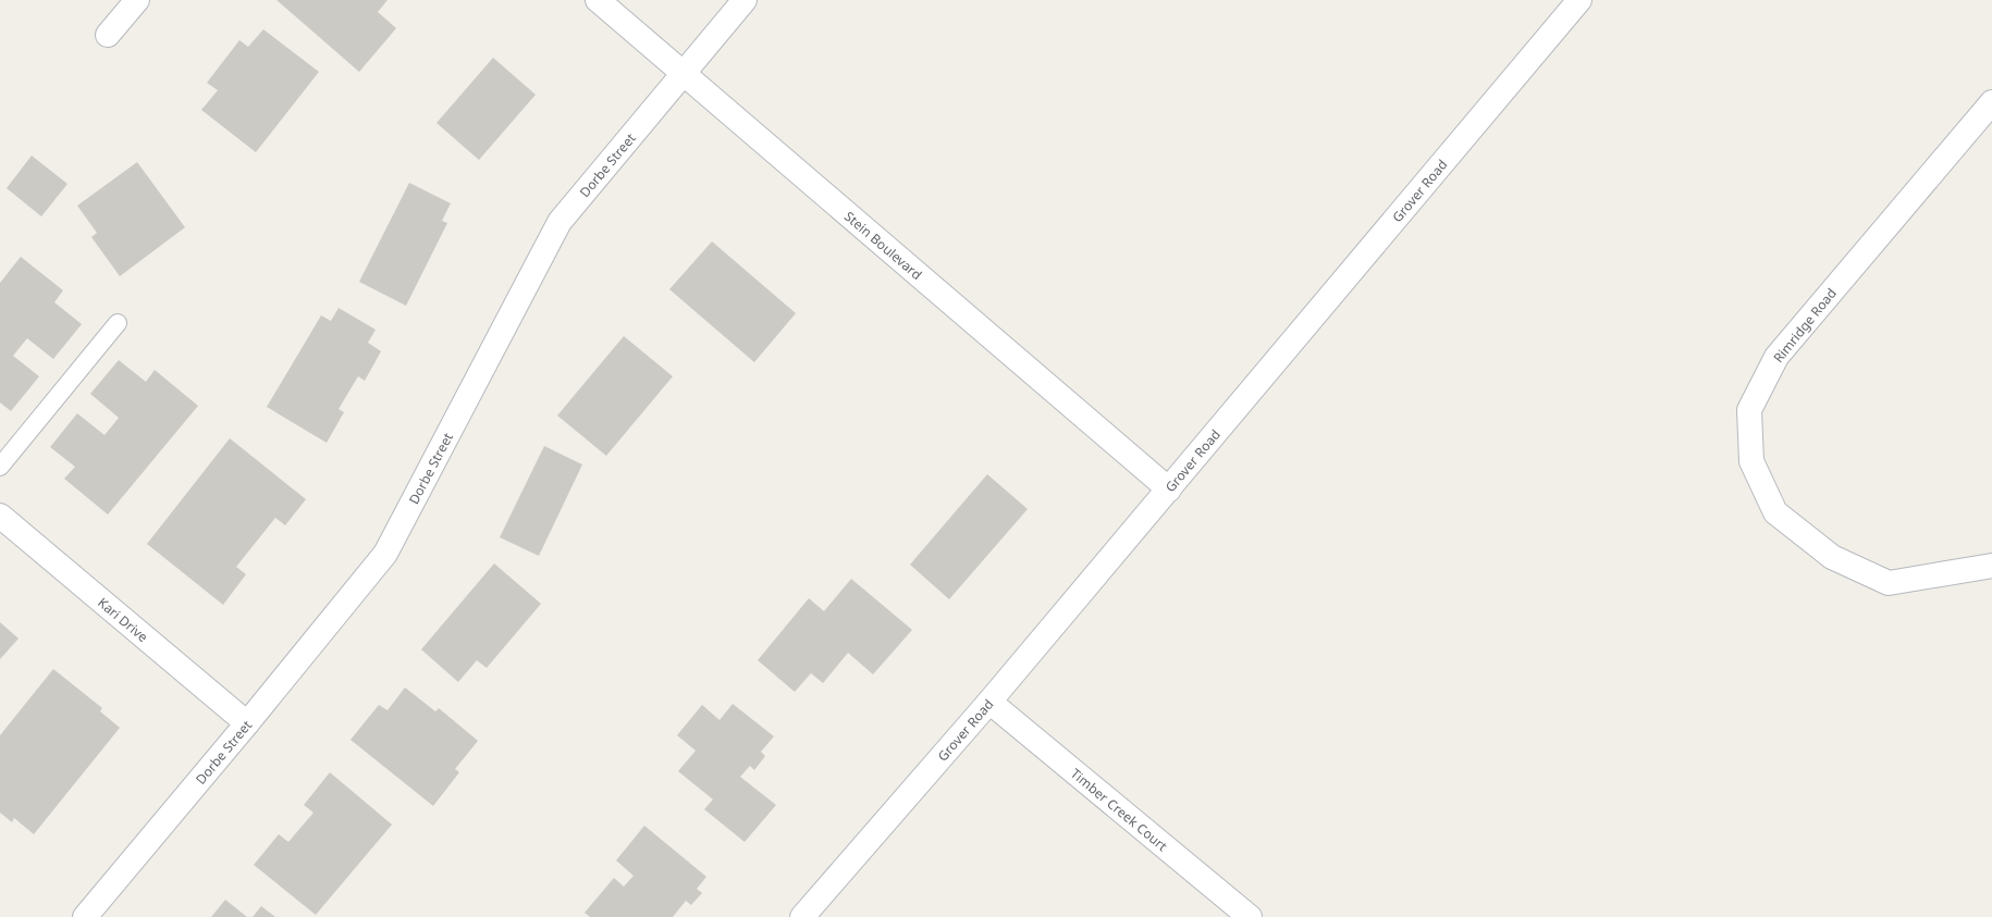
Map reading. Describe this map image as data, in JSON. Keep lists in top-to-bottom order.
{
  "streets": {
    "street": [
      "Dorbe Street",
      "Grover Road",
      "Stein Boulevard",
      "Rimridge Road",
      "Kari Drive",
      "Timber Creek Court"
    ]
  },
  "crossings": [
    ["Dorbe Street", "Stein Boulevard"],
    ["Dorbe Street", "Kari Drive"],
    ["Grover Road", "Stein Boulevard"],
    ["Grover Road", "Timber Creek Court"]
  ]
}
